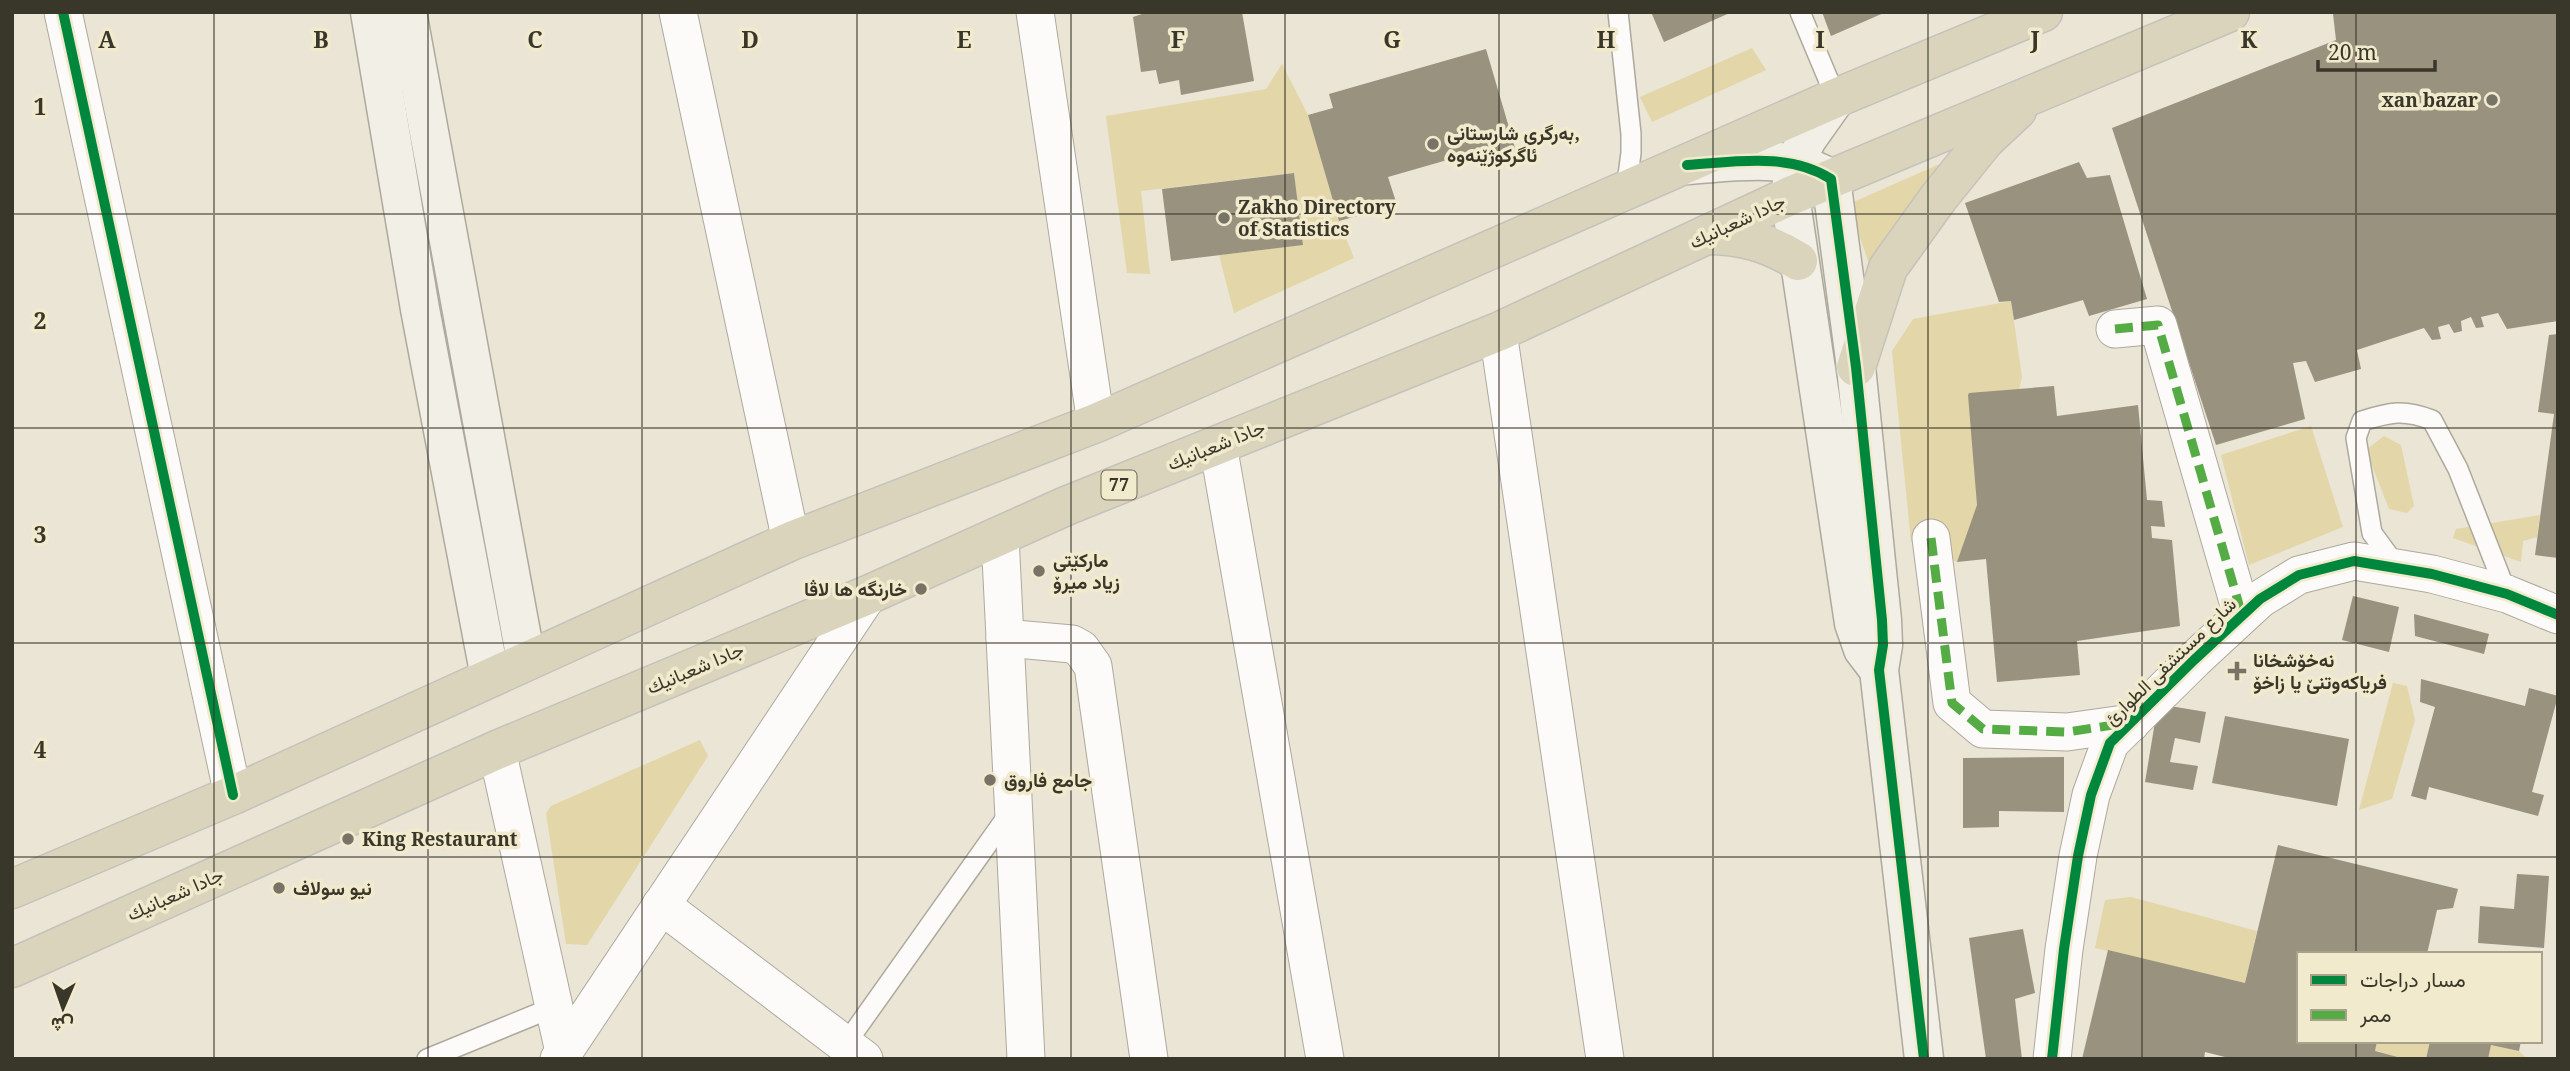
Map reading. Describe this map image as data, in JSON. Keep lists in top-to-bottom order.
{
  "streets": {
    "highway": ["جادا شعبانيك", "77"],
    "street": ["شارع مستشفى الطوارئ"]
  },
  "places": {
    "other": [
      "xan bazar",
      "بەرگری شارستانی, ئاگرکوژێنەوە",
      "Zakho Directory of Statistics",
      "مارکێتی زیاد میرۆ",
      "خارنگه ها لاڤا",
      "جامع فاروق",
      "King Restaurant",
      "نيو سولاف"
    ],
    "health": ["نه‌خۆشخانا فرياكه‌وتنێ يا زاخۆ"]
  },
  "legend": ["مسار دراجات", "ممر"],
  "scale_bar": "20 m",
  "north": "bottom",
  "grid": {
    "columns": [
      "A",
      "B",
      "C",
      "D",
      "E",
      "F",
      "G",
      "H",
      "I",
      "J",
      "K"
    ],
    "rows": [
      "1",
      "2",
      "3",
      "4"
    ]
  }
}
